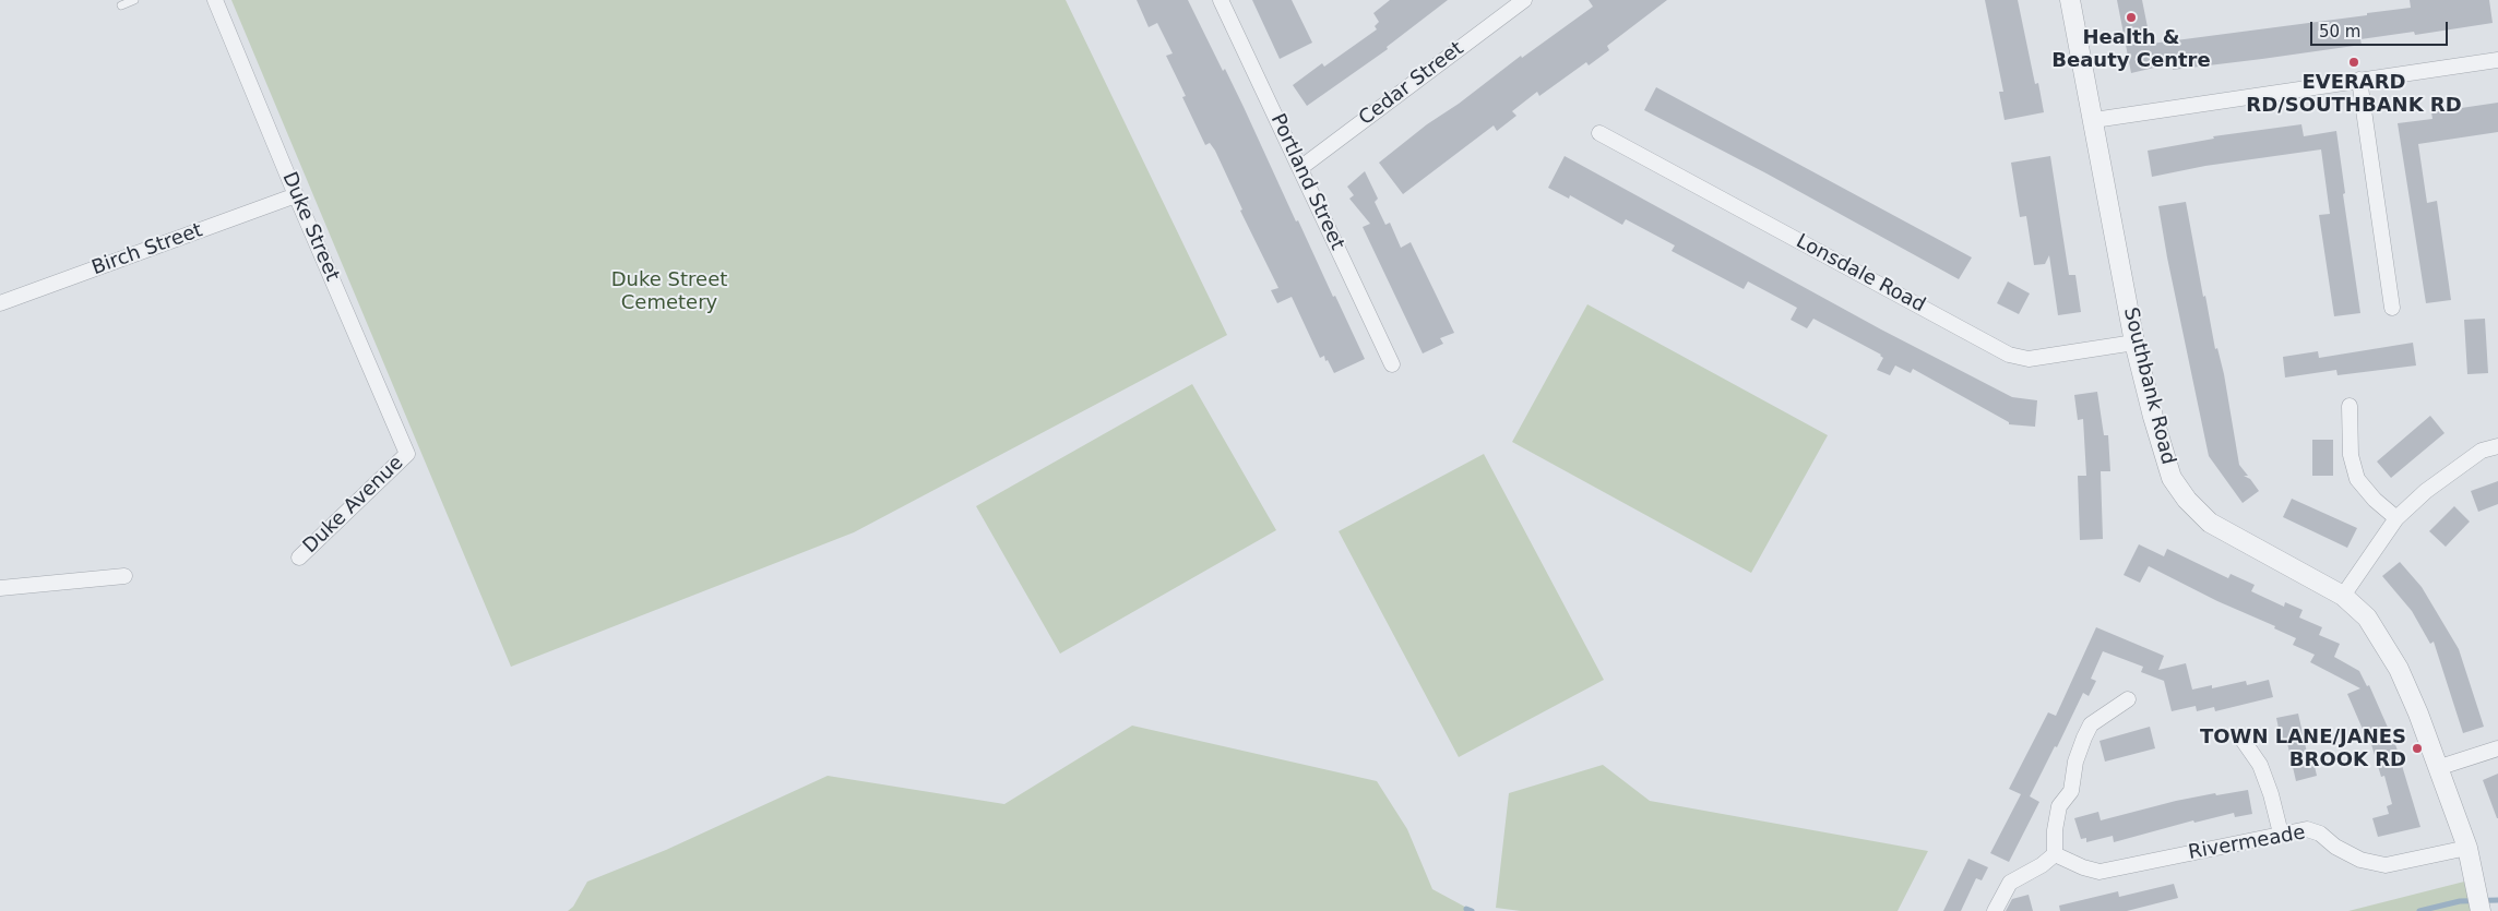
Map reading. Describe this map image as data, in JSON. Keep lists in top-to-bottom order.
{
  "streets": {
    "street": [
      "Cedar Street",
      "Portland Street",
      "Duke Street",
      "Birch Street",
      "Lonsdale Road",
      "Southbank Road",
      "Duke Avenue",
      "Rivermeade"
    ]
  },
  "crossings": [
    ["Cedar Street", "Portland Street"],
    ["Duke Street", "Birch Street"],
    ["Duke Street", "Duke Avenue"],
    ["Lonsdale Road", "Southbank Road"],
    ["Southbank Road", "Rivermeade"]
  ],
  "parks": ["Duke Street Cemetery"],
  "places": ["Health & Beauty Centre", "EVERARD RD/SOUTHBANK RD", "TOWN LANE/JANES BROOK RD"],
  "scale_bar": "50 m"
}
